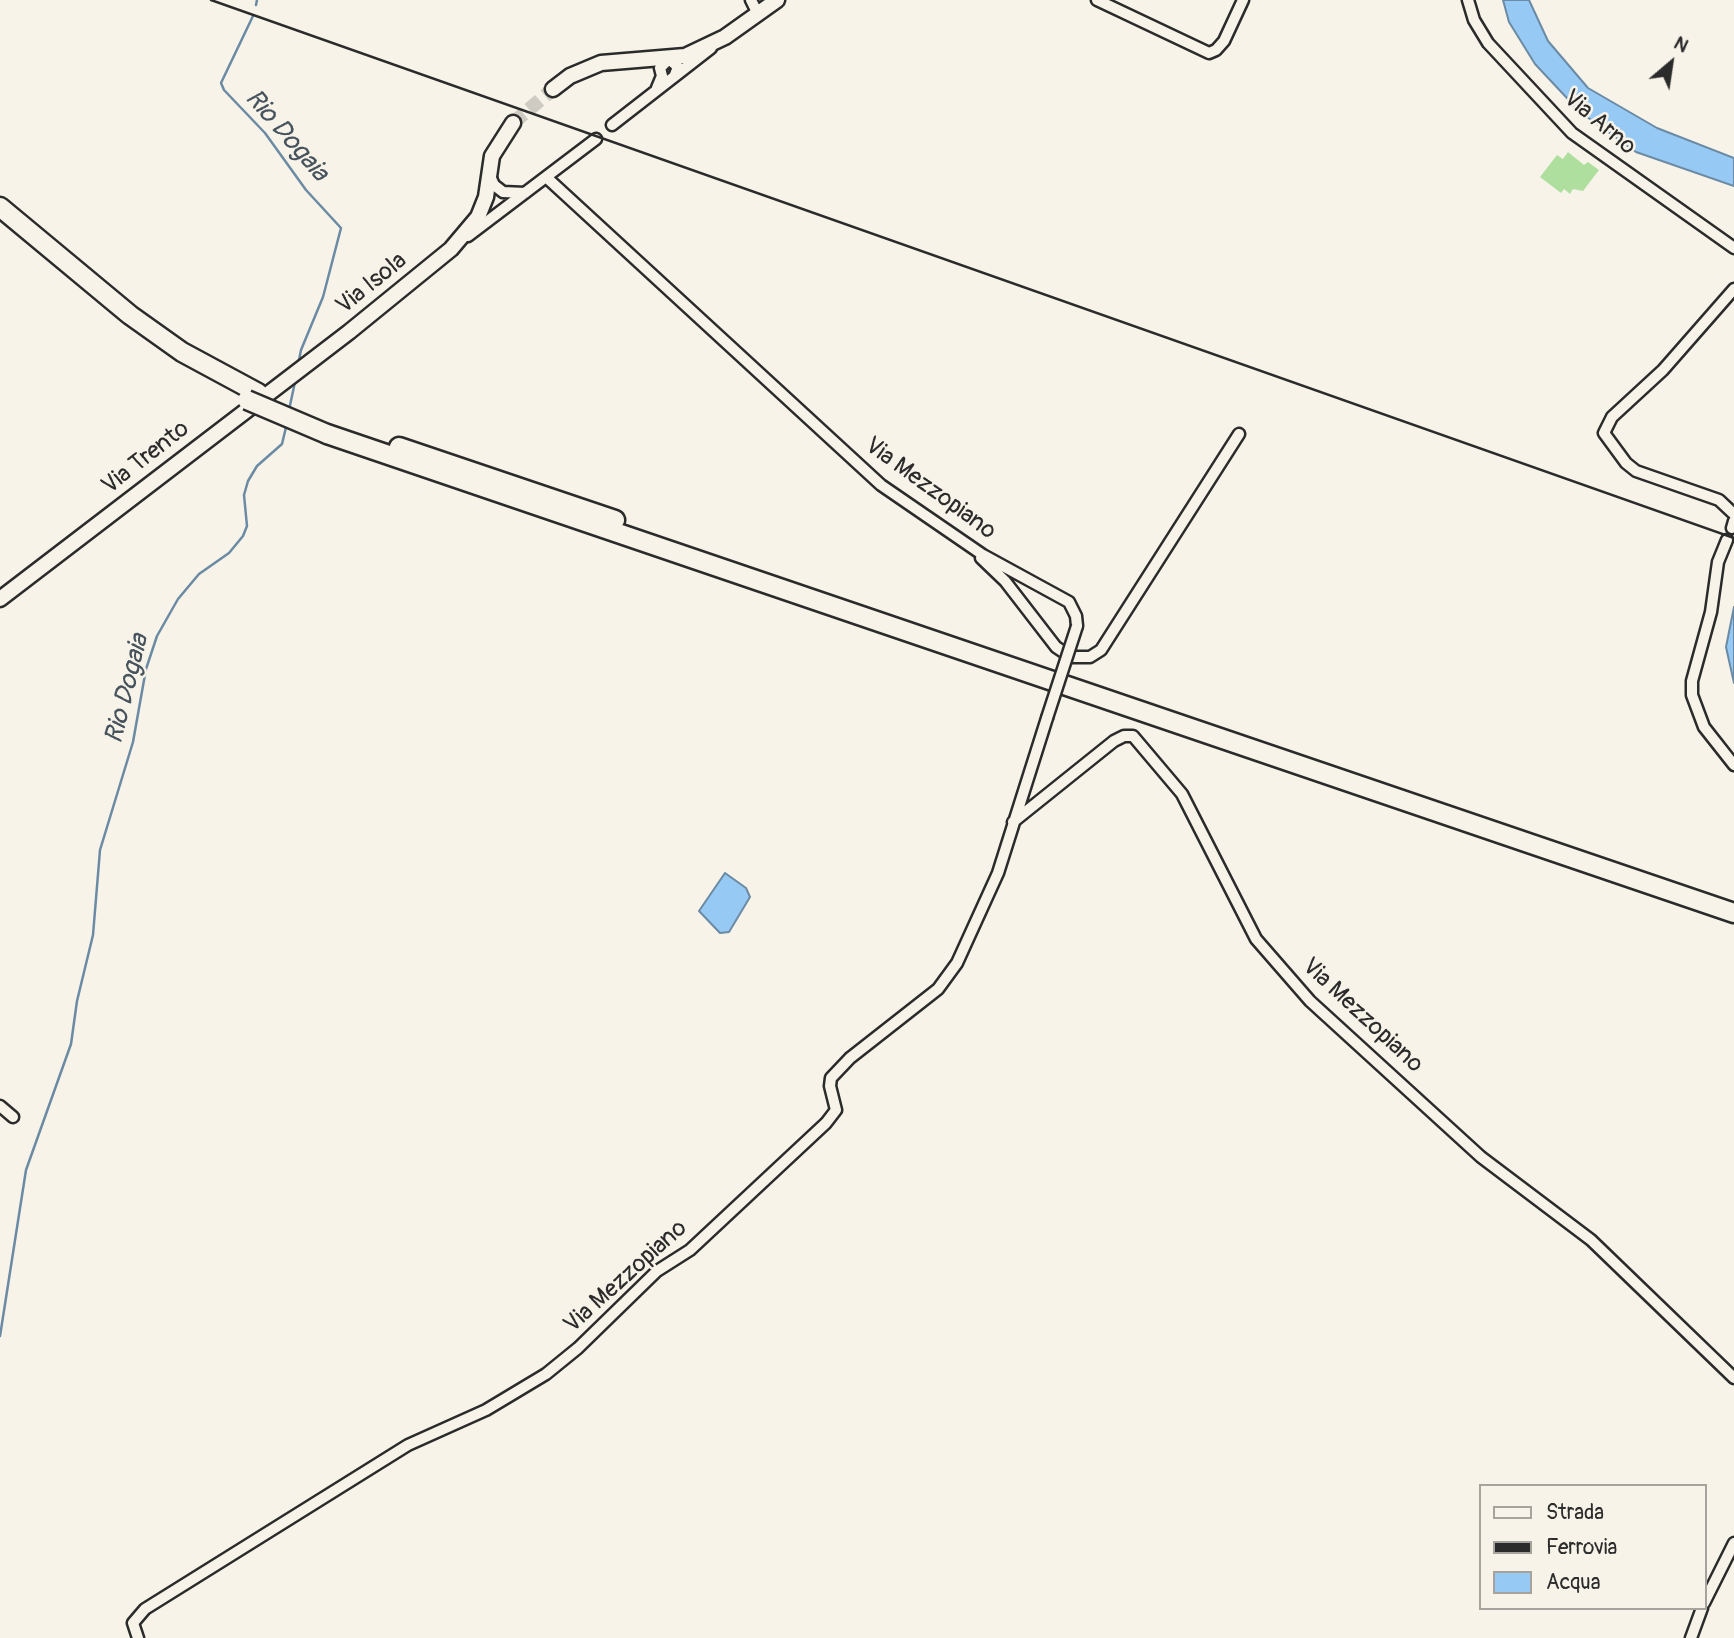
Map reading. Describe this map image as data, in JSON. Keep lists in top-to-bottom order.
{
  "streets": {
    "street": [
      "Via Arno",
      "Via Isola",
      "Via Trento",
      "Via Mezzopiano"
    ]
  },
  "crossings": [
    ["Via Isola", "Via Trento"],
    ["Via Isola", "Via Mezzopiano"]
  ],
  "water": ["Rio Dogaia"],
  "legend": ["Strada", "Ferrovia", "Acqua"],
  "north": "top right"
}
